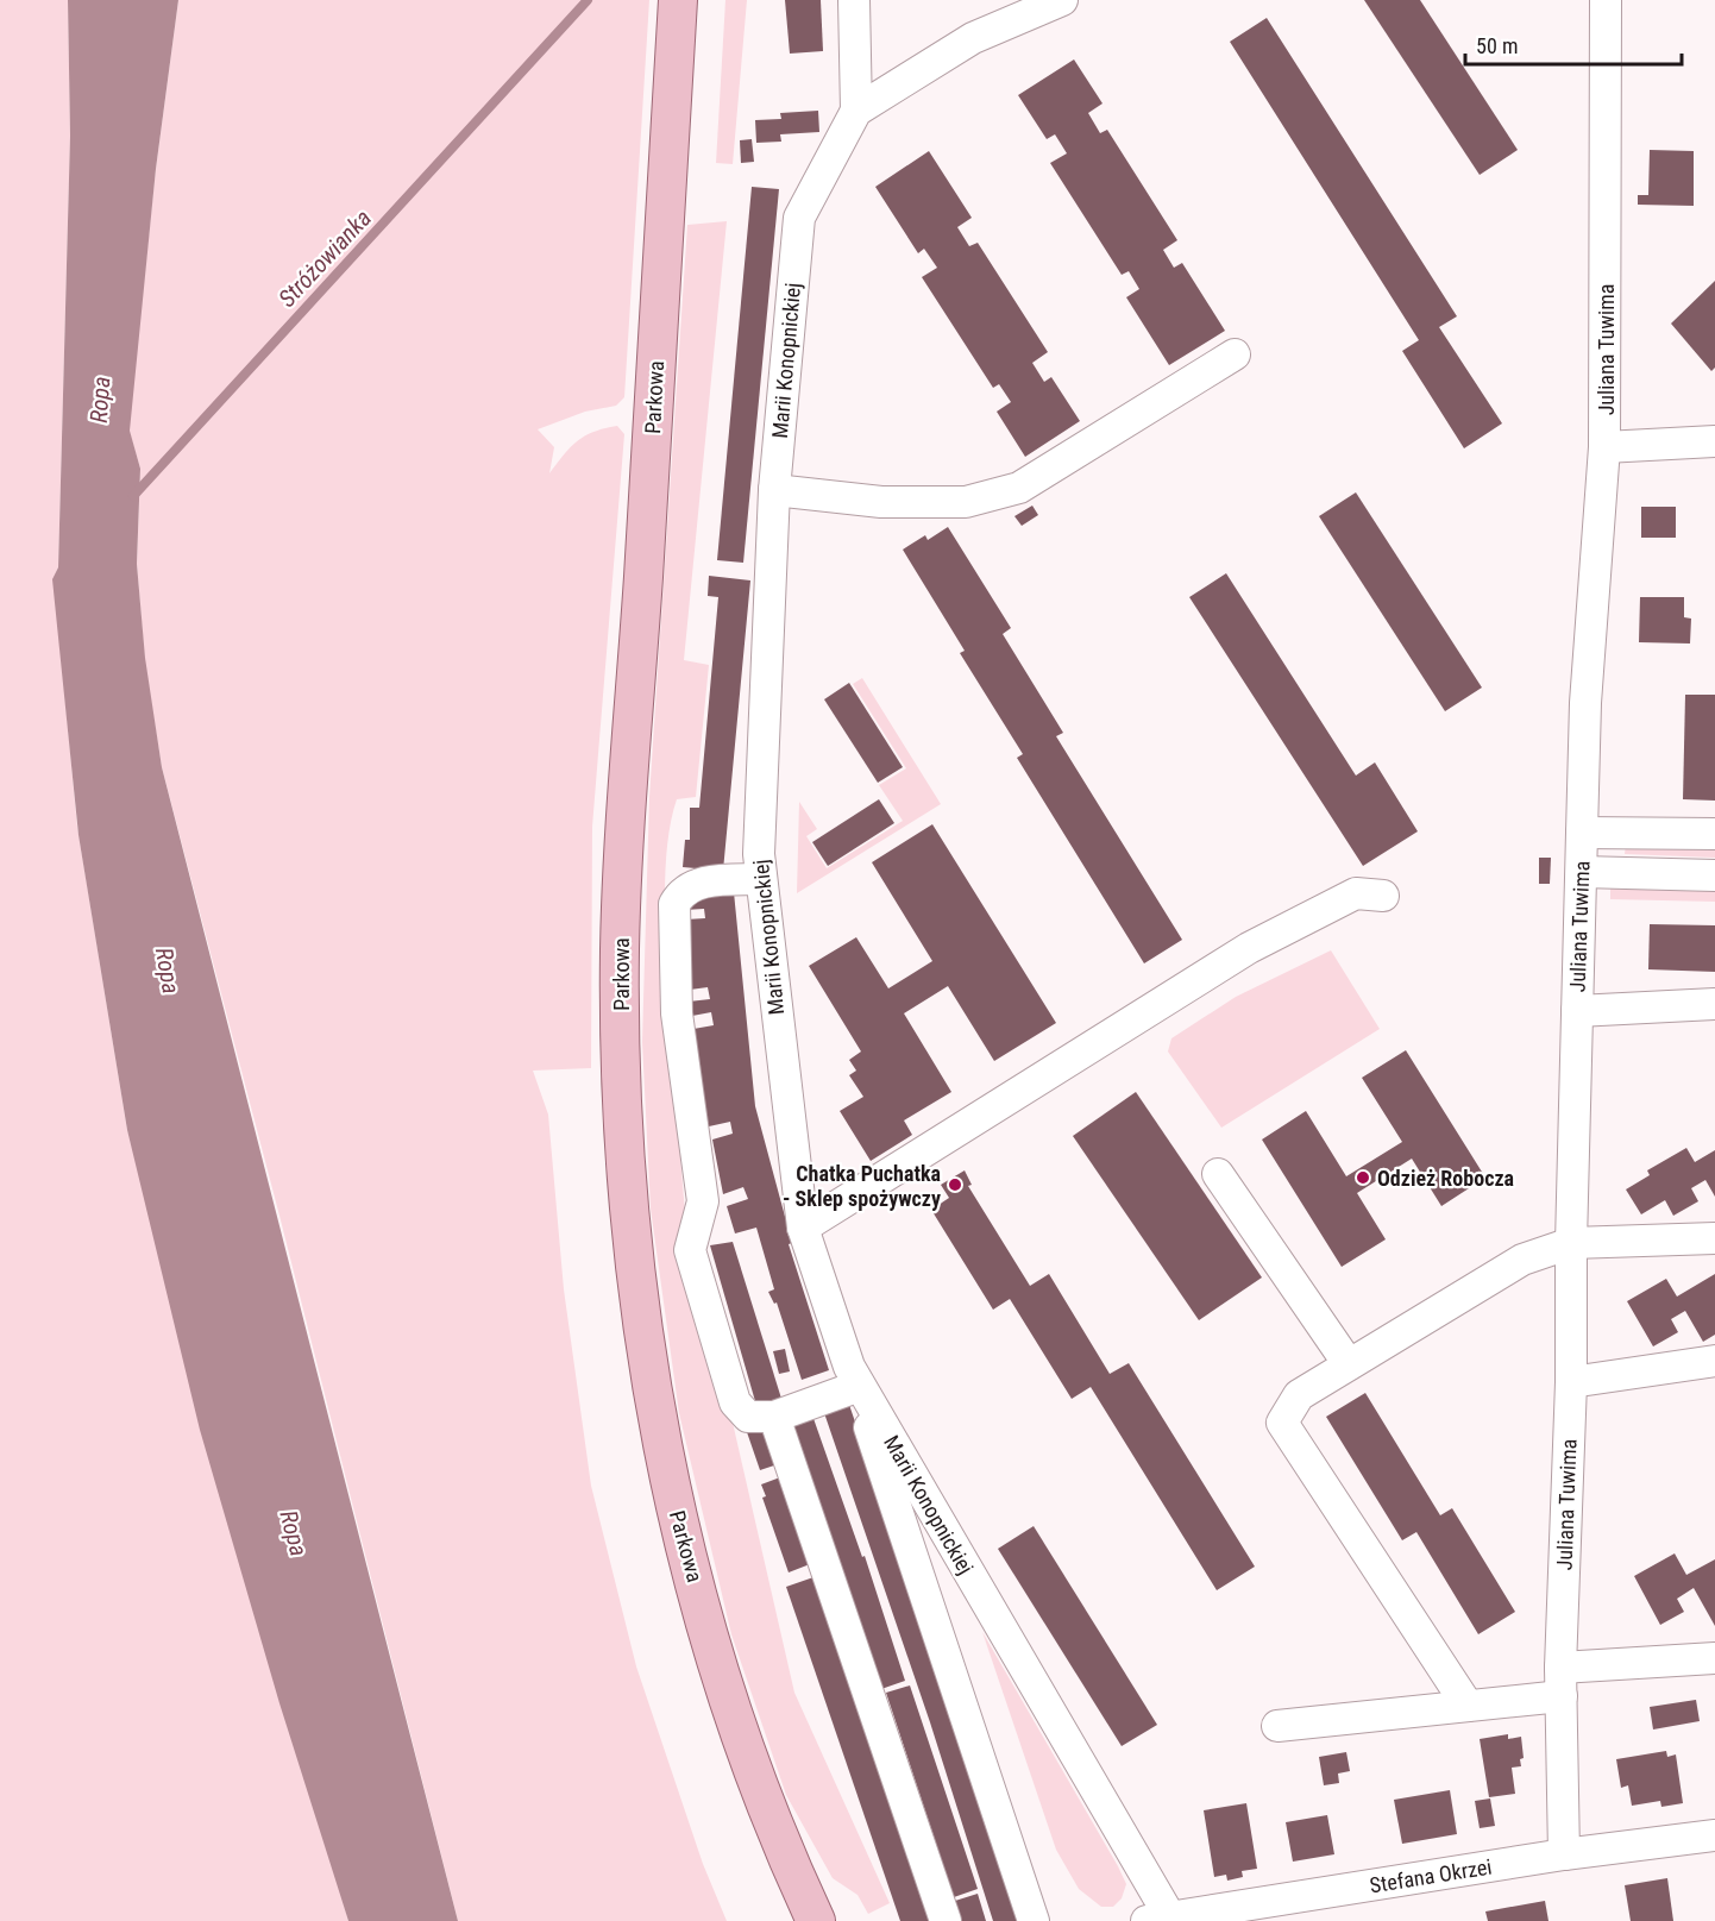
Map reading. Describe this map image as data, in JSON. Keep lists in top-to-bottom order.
{
  "streets": {
    "main road": ["Parkowa"],
    "street": ["Juliana Tuwima", "Marii Konopnickiej", "Stefana Okrzei"]
  },
  "crossings": [
    ["Juliana Tuwima", "Stefana Okrzei"],
    ["Marii Konopnickiej", "Stefana Okrzei"]
  ],
  "water": ["Stróżowianka", "Ropa"],
  "places": ["Odzież Robocza", "Chatka Puchatka - Sklep spożywczy"],
  "scale_bar": "50 m"
}
